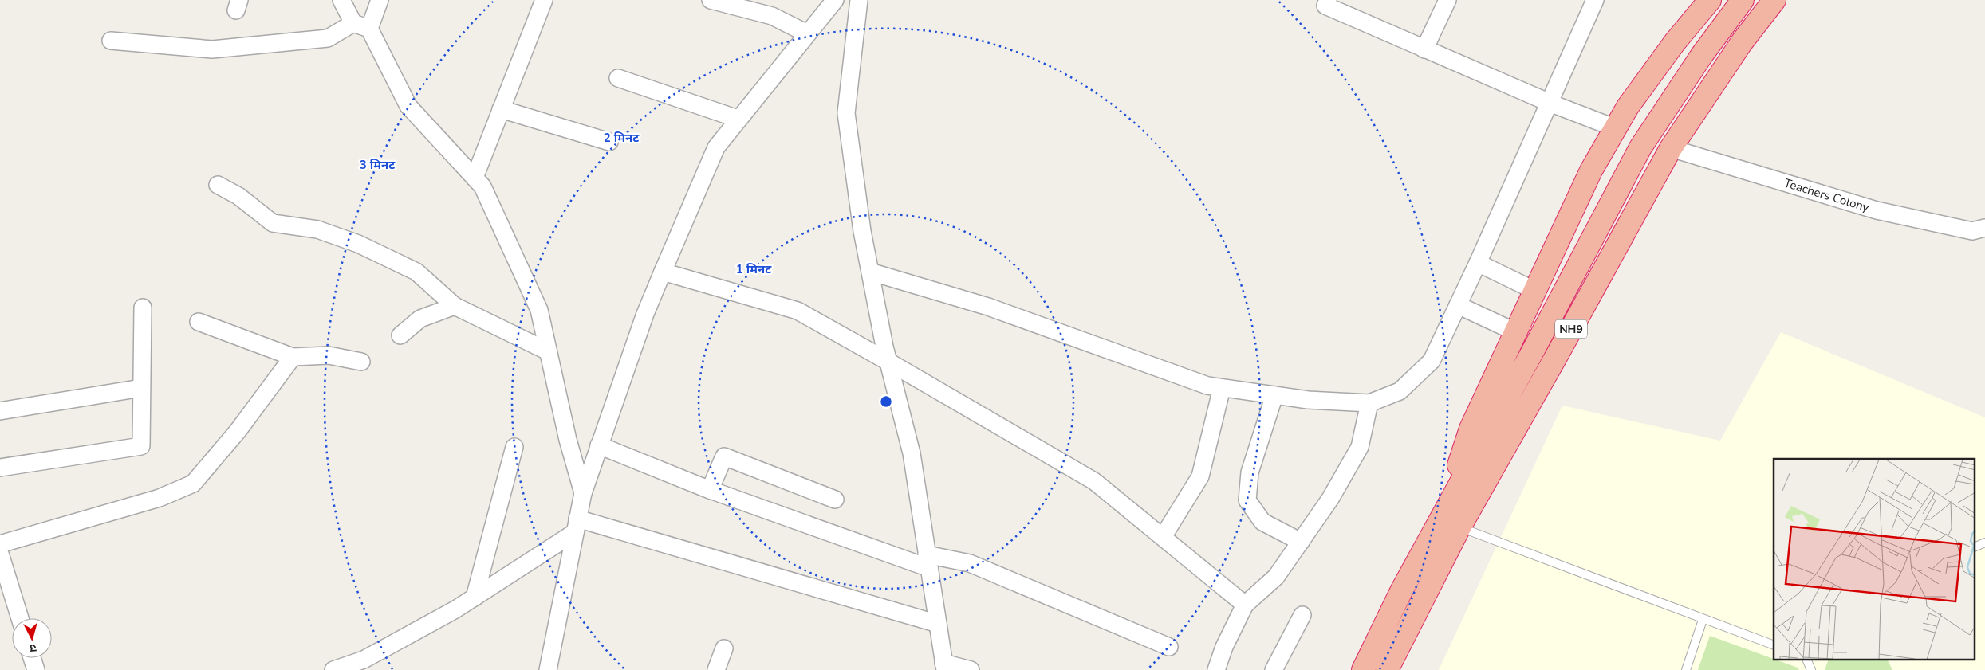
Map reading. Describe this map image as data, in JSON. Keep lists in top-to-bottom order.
{
  "streets": {
    "highway": ["NH9"],
    "street": ["Teachers Colony"]
  },
  "crossings": [
    ["Teachers Colony", "NH9"]
  ],
  "north": "bottom",
  "rings": ["2 मिनट", "3 मिनट", "1 मिनट"]
}
